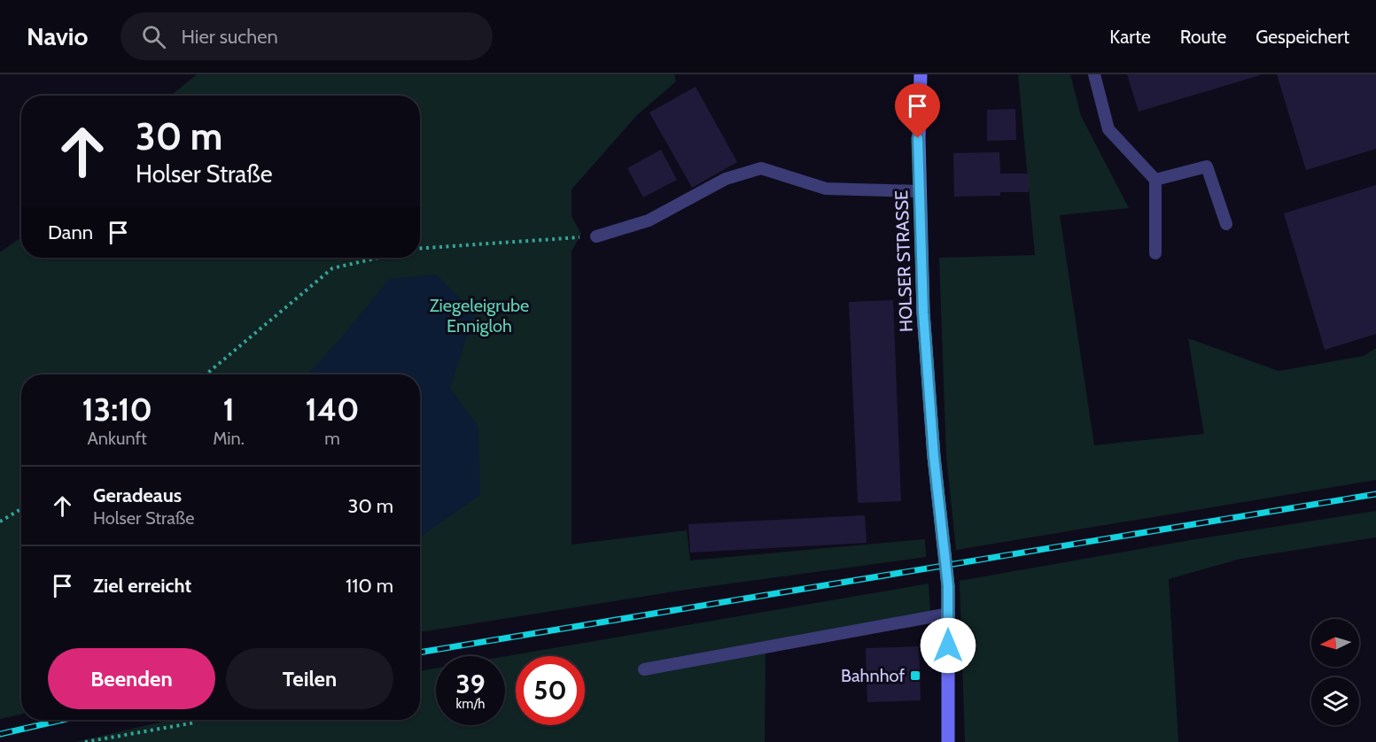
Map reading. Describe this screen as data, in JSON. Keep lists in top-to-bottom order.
{
  "streets": {
    "main road": ["HOLSER STRASSE"]
  },
  "parks": ["Ziegeleigrube Ennigloh"],
  "places": {
    "transit": ["Bahnhof"]
  },
  "north": "left",
  "page": {
    "header": "Navio",
    "search": "Hier suchen",
    "nav": ["Karte", "Route", "Gespeichert"],
    "turn": ["30 m", "Holser Straße"],
    "then": "Dann",
    "eta": [
      "13:10",
      "Ankunft",
      "1",
      "Min.",
      "140",
      "m"
    ],
    "list": [
      {
        "name": "Geradeaus",
        "note": "Holser Straße",
        "value": "30 m"
      },
      {
        "name": "Ziel erreicht",
        "value": "110 m"
      }
    ],
    "buttons": ["Beenden", "Teilen"],
    "speed": "39 km/h",
    "limit": "50"
  }
}
